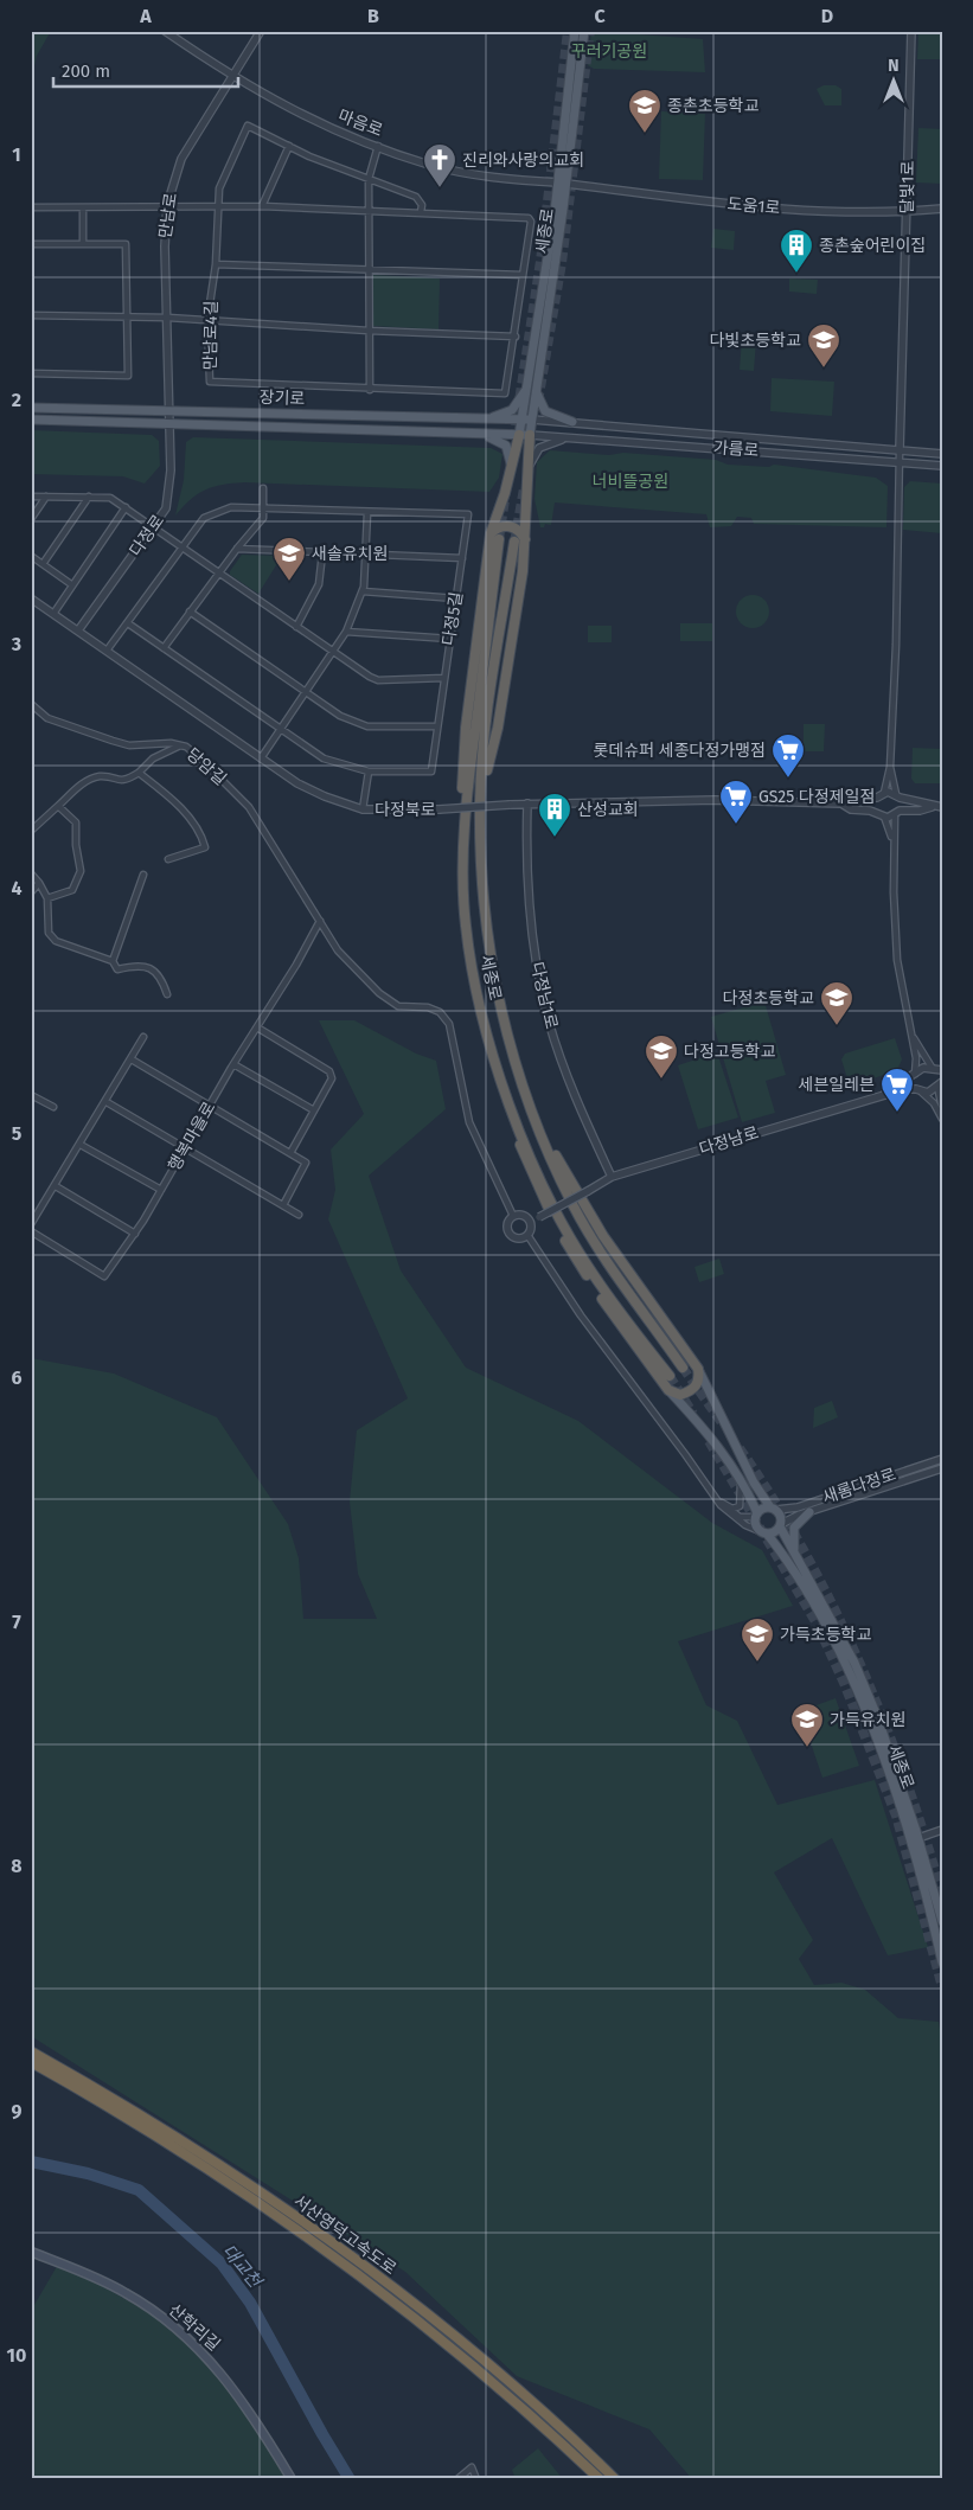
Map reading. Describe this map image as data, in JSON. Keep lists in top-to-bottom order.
{
  "streets": {
    "highway": ["세종로", "서산영덕고속도로"],
    "main road": ["장기로", "산학리길"],
    "street": [
      "마음로",
      "달빛1로",
      "도움1로",
      "만남로",
      "만남로4길",
      "가름로",
      "다정로",
      "다정5길",
      "당암길",
      "다정북로",
      "다정남1로",
      "행복마을로",
      "다정남로",
      "새롬다정로"
    ]
  },
  "crossings": [
    ["마음로", "도움1로"],
    ["마음로", "만남로"],
    ["마음로", "세종로"],
    ["달빛1로", "도움1로"],
    ["달빛1로", "가름로"],
    ["도움1로", "세종로"],
    ["만남로", "장기로"],
    ["만남로", "다정로"],
    ["세종로", "장기로"],
    ["세종로", "가름로"],
    ["세종로", "새롬다정로"],
    ["장기로", "가름로"],
    ["장기로", "다정로"],
    ["다정로", "다정북로"],
    ["다정5길", "다정북로"],
    ["당암길", "행복마을로"],
    ["당암길", "다정남로"],
    ["다정북로", "다정남1로"],
    ["다정남1로", "다정남로"]
  ],
  "water": ["대교천"],
  "parks": ["꾸러기공원", "너비뜰공원"],
  "places": {
    "school or university": [
      "종촌초등학교",
      "다빛초등학교",
      "새솔유치원",
      "다정초등학교",
      "다정고등학교",
      "가득초등학교",
      "가득유치원"
    ],
    "church": ["진리와사랑의교회"],
    "building": ["종촌숲어린이집", "산성교회"],
    "supermarket": ["롯데슈퍼 세종다정가맹점", "GS25 다정제일점", "세븐일레븐"]
  },
  "scale_bar": "200 m",
  "north": "top",
  "grid": {
    "columns": [
      "A",
      "B",
      "C",
      "D"
    ],
    "rows": [
      "1",
      "2",
      "3",
      "4",
      "5",
      "6",
      "7",
      "8",
      "9",
      "10"
    ]
  }
}
